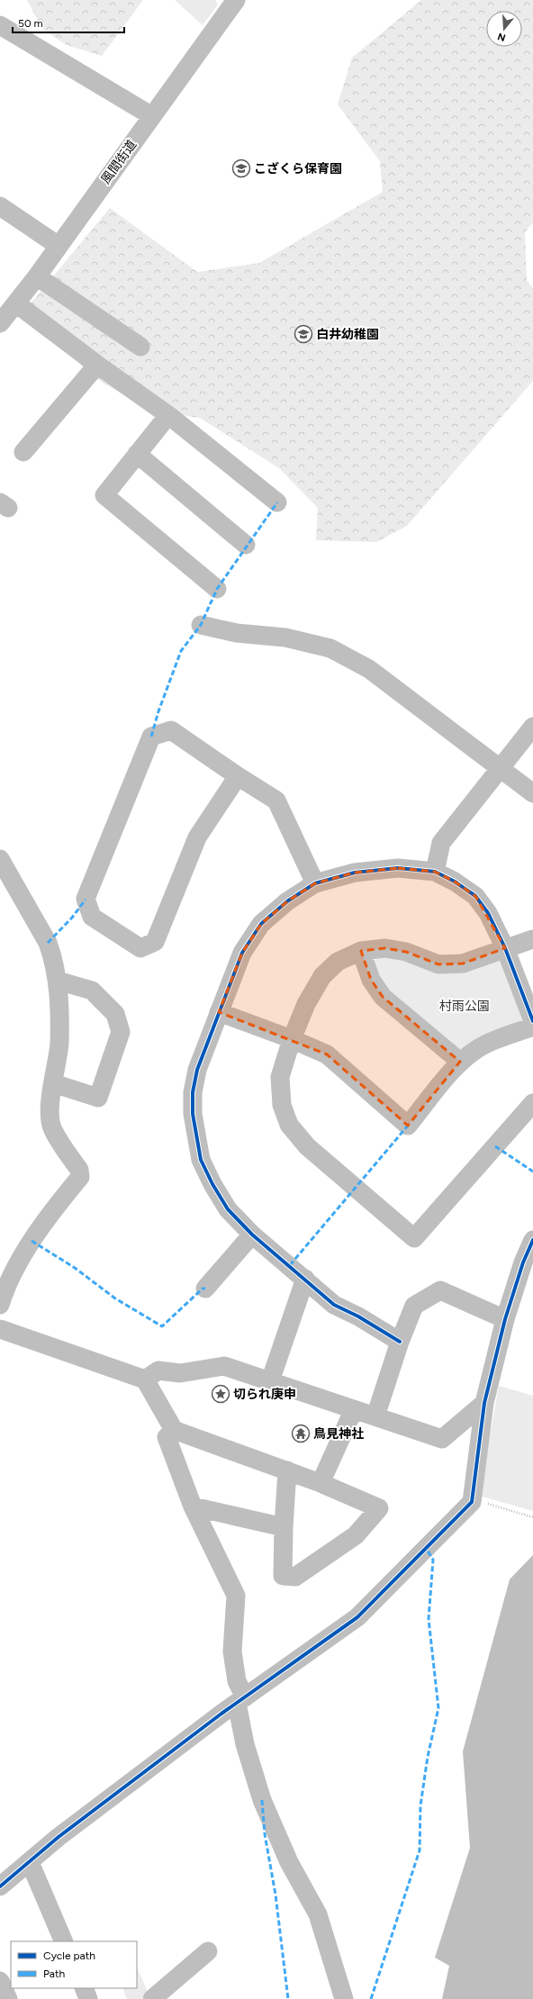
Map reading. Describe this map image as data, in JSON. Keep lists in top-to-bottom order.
{
  "streets": {
    "street": ["風間街道"]
  },
  "parks": ["村雨公園"],
  "places": {
    "school or university": ["こざくら保育園", "白井幼稚園"],
    "place": ["切られ庚申"],
    "temple": ["鳥見神社"]
  },
  "legend": ["Cycle path", "Path"],
  "scale_bar": "50 m",
  "north": "bottom"
}
